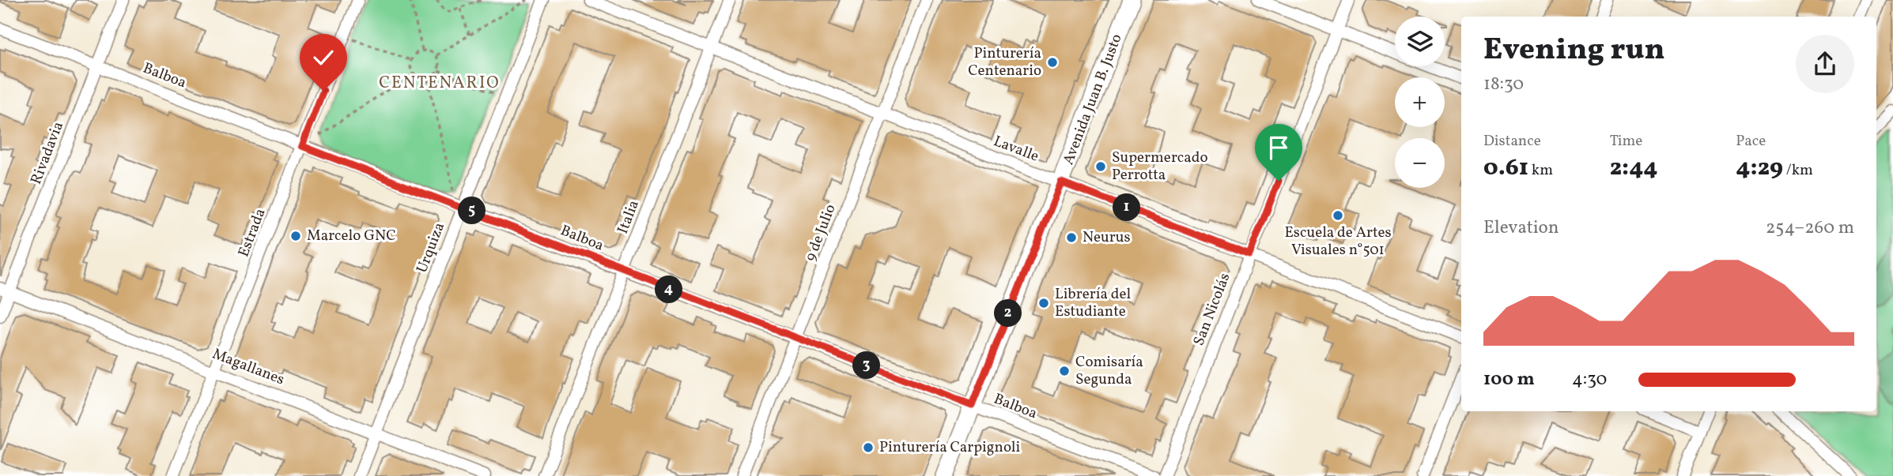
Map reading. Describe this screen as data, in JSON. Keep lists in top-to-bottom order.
{
  "streets": {
    "main road": ["Avenida Juan B. Justo"],
    "street": [
      "Balboa",
      "Lavalle",
      "Rivadavia",
      "Italia",
      "Estrada",
      "9 de Julio",
      "Urquiza",
      "San Nicolás",
      "Magallanes"
    ]
  },
  "crossings": [
    ["Balboa", "Avenida Juan B. Justo"],
    ["Balboa", "Rivadavia"],
    ["Balboa", "Italia"],
    ["Balboa", "Estrada"],
    ["Balboa", "9 de Julio"],
    ["Balboa", "Urquiza"],
    ["Avenida Juan B. Justo", "Lavalle"],
    ["Lavalle", "Italia"],
    ["Lavalle", "9 de Julio"],
    ["Lavalle", "San Nicolás"],
    ["Rivadavia", "Magallanes"],
    ["Estrada", "Magallanes"],
    ["Urquiza", "Magallanes"]
  ],
  "districts": ["CENTENARIO"],
  "places": [
    "Pinturería Centenario",
    "Supermercado Perrotta",
    "Escuela de Artes Visuales n°501",
    "Marcelo GNC",
    "Neurus",
    "Librería del Estudiante",
    "Comisaría Segunda",
    "Pinturería Carpignoli"
  ],
  "page": {
    "map_buttons": ["+", "−"],
    "heading": ["Evening run", "18:30"],
    "stats": [
      ["Distance", "0.61 km"],
      ["Time", "2:44"],
      ["Pace", "4:29 /km"]
    ],
    "pins": [
      "1",
      "5",
      "4",
      "2",
      "3"
    ],
    "chart": ["Elevation", "254–260 m"],
    "list": [
      {
        "name": "100 m",
        "note": "4:30"
      }
    ]
  }
}
